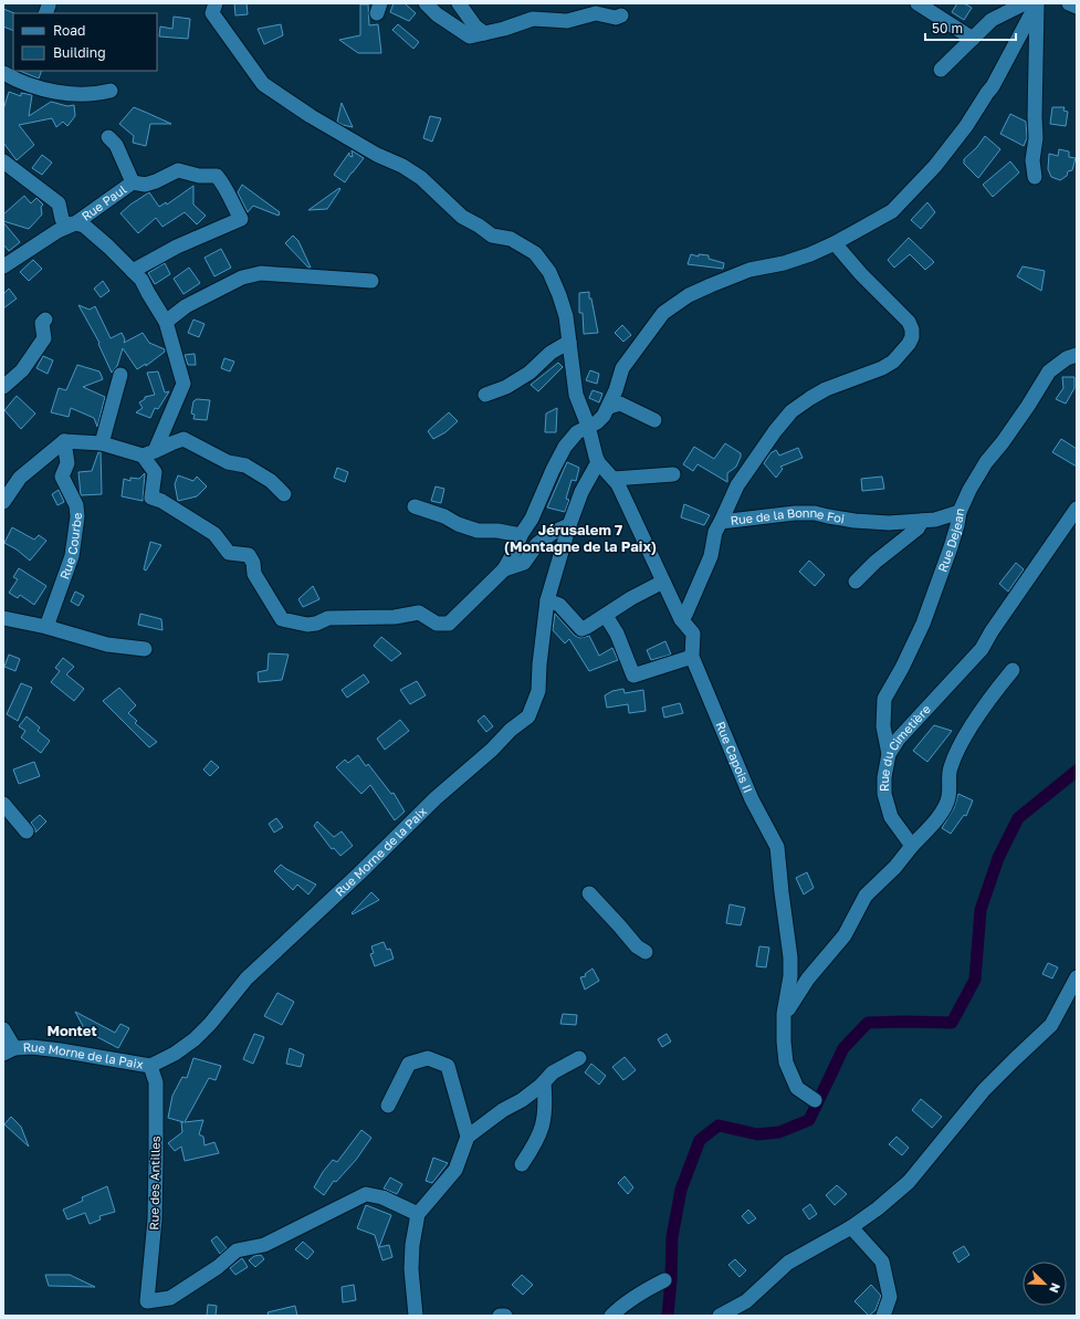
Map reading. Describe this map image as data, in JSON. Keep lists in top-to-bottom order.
{
  "streets": {
    "street": [
      "Rue Paul",
      "Rue de la Bonne Foi",
      "Rue Dejean",
      "Rue Courbe",
      "Rue du Cimetière",
      "Rue Capois II",
      "Rue Morne de la Paix",
      "Rue des Antilles"
    ]
  },
  "crossings": [
    ["Rue de la Bonne Foi", "Rue Dejean"],
    ["Rue de la Bonne Foi", "Rue Capois II"],
    ["Rue Dejean", "Rue du Cimetière"],
    ["Rue Capois II", "Rue Morne de la Paix"],
    ["Rue Morne de la Paix", "Rue des Antilles"]
  ],
  "districts": ["Jérusalem 7 (Montagne de la Paix)", "Montet"],
  "legend": ["Road", "Building"],
  "scale_bar": "50 m",
  "north": "bottom right"
}
